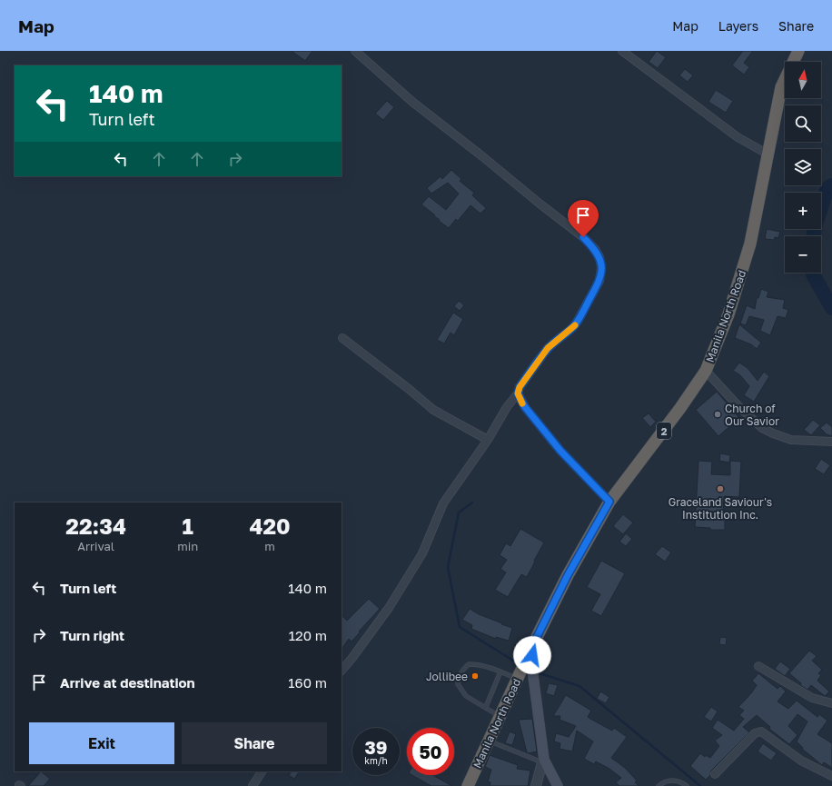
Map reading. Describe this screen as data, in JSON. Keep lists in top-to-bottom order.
{
  "streets": {
    "highway": ["Manila North Road", "2"]
  },
  "places": ["Church of Our Savior", "Graceland Saviour's Institution Inc.", "Jollibee"],
  "north": "top",
  "page": {
    "header": "Map",
    "nav": ["Map", "Layers", "Share"],
    "map_buttons": ["+", "−"],
    "turn": ["140 m", "Turn left"],
    "eta": [
      "22:34",
      "Arrival",
      "1",
      "min",
      "420",
      "m"
    ],
    "list": [
      {
        "name": "Turn left",
        "value": "140 m"
      },
      {
        "name": "Turn right",
        "value": "120 m"
      },
      {
        "name": "Arrive at destination",
        "value": "160 m"
      }
    ],
    "buttons": ["Exit", "Share"],
    "speed": "39 km/h",
    "limit": "50"
  }
}
